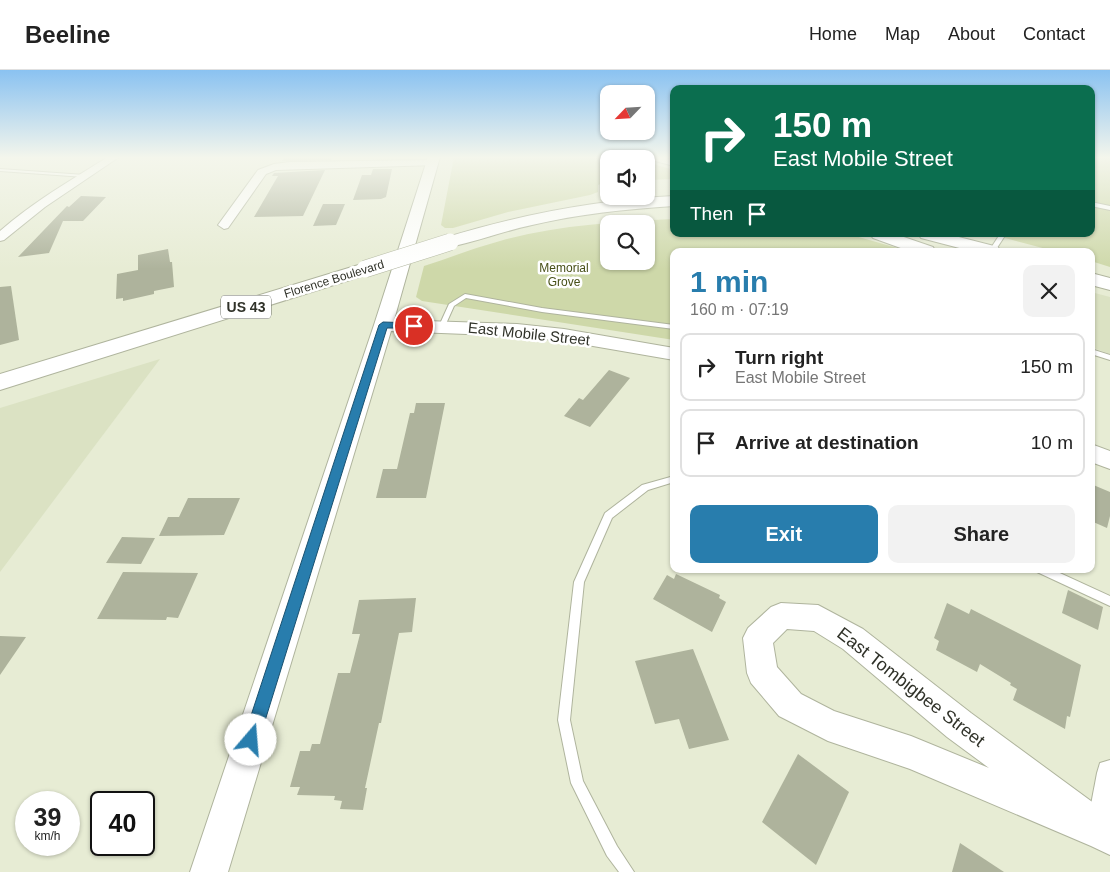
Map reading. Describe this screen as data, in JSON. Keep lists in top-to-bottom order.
{
  "streets": {
    "highway": ["Florence Boulevard", "US 43"],
    "street": ["East Mobile Street", "East Tombigbee Street"]
  },
  "parks": ["Memorial Grove"],
  "north": "bottom left",
  "page": {
    "header": "Beeline",
    "nav": [
      "Home",
      "Map",
      "About",
      "Contact"
    ],
    "turn": ["150 m", "East Mobile Street"],
    "then": "Then",
    "heading": ["1 min", "160 m · 07:19"],
    "list": [
      {
        "name": "Turn right",
        "note": "East Mobile Street",
        "value": "150 m"
      },
      {
        "name": "Arrive at destination",
        "value": "10 m"
      }
    ],
    "buttons": ["Exit", "Share"],
    "speed": "39 km/h",
    "limit": "40"
  }
}
